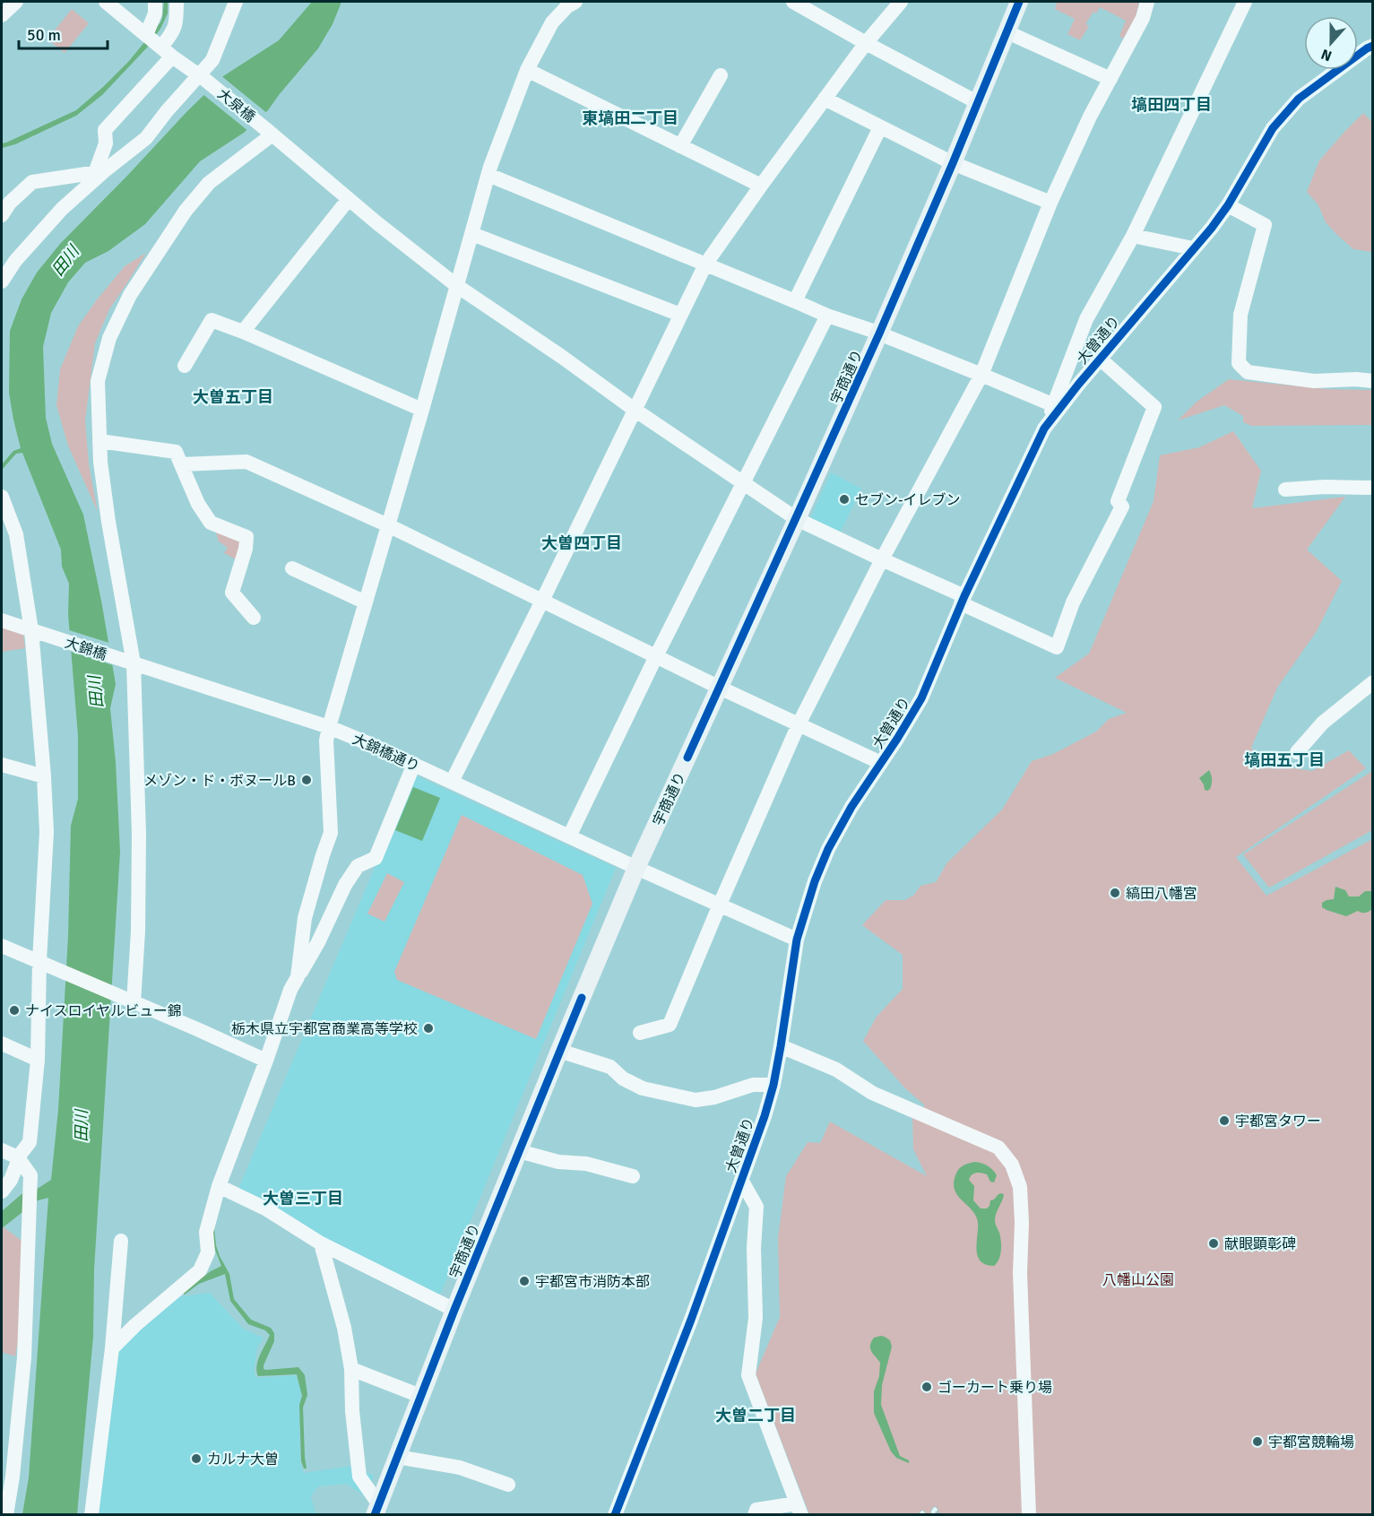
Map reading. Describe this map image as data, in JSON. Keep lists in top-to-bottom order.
{
  "streets": {
    "main road": ["宇商通り"],
    "street": [
      "大泉橋",
      "大曽通り",
      "大錦橋",
      "大錦橋通り"
    ]
  },
  "crossings": [
    ["大泉橋", "大曽通り"],
    ["大泉橋", "宇商通り"],
    ["大曽通り", "大錦橋通り"],
    ["宇商通り", "大錦橋通り"],
    ["大錦橋", "大錦橋通り"]
  ],
  "districts": [
    "塙田四丁目",
    "東塙田二丁目",
    "大曽五丁目",
    "大曽四丁目",
    "塙田五丁目",
    "大曽三丁目",
    "大曽二丁目"
  ],
  "water": ["田川"],
  "parks": ["八幡山公園"],
  "places": [
    "セブン-イレブン",
    "メゾン・ド・ボヌールB",
    "縞田八幡宮",
    "ナイスロイヤルビュー錦",
    "栃木県立宇都宮商業高等学校",
    "宇都宮タワー",
    "献眼顕彰碑",
    "宇都宮市消防本部",
    "ゴーカート乗り場",
    "宇都宮競輪場",
    "カルナ大曽"
  ],
  "scale_bar": "50 m",
  "north": "bottom"
}
